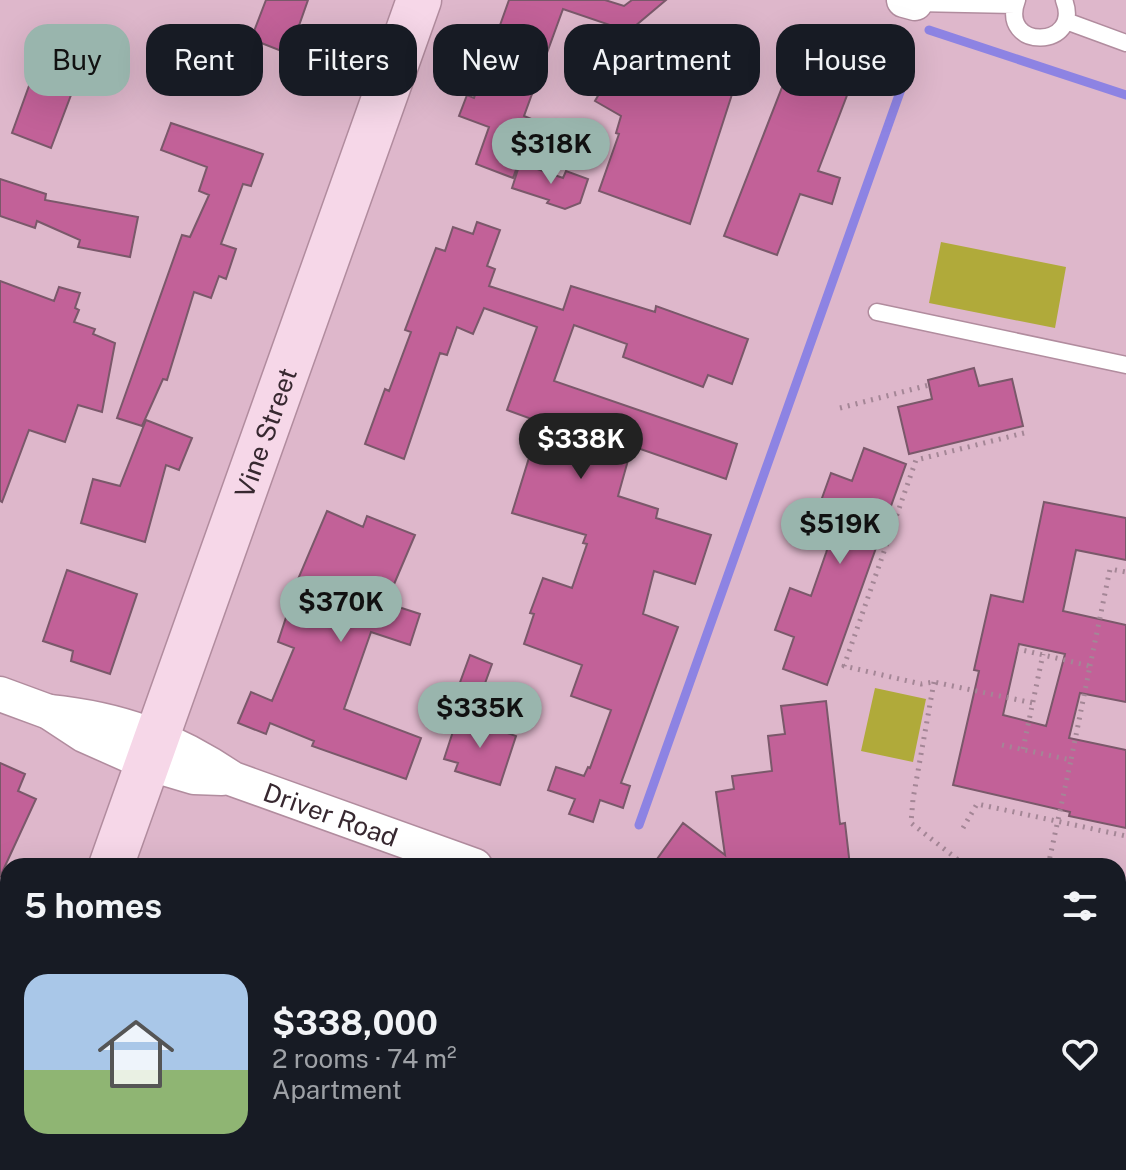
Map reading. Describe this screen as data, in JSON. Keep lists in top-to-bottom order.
{
  "streets": {
    "street": ["Vine Street", "Driver Road"]
  },
  "crossings": [
    ["Vine Street", "Driver Road"]
  ],
  "page": {
    "chip": [
      "Buy",
      "Rent",
      "Filters",
      "New",
      "Apartment",
      "House"
    ],
    "price": [
      "$318K",
      "$338K",
      "$519K",
      "$370K",
      "$335K"
    ],
    "heading": "5 homes",
    "list": [
      {
        "name": "$338,000",
        "note": "2 rooms · 74 m² · Apartment"
      }
    ]
  }
}
